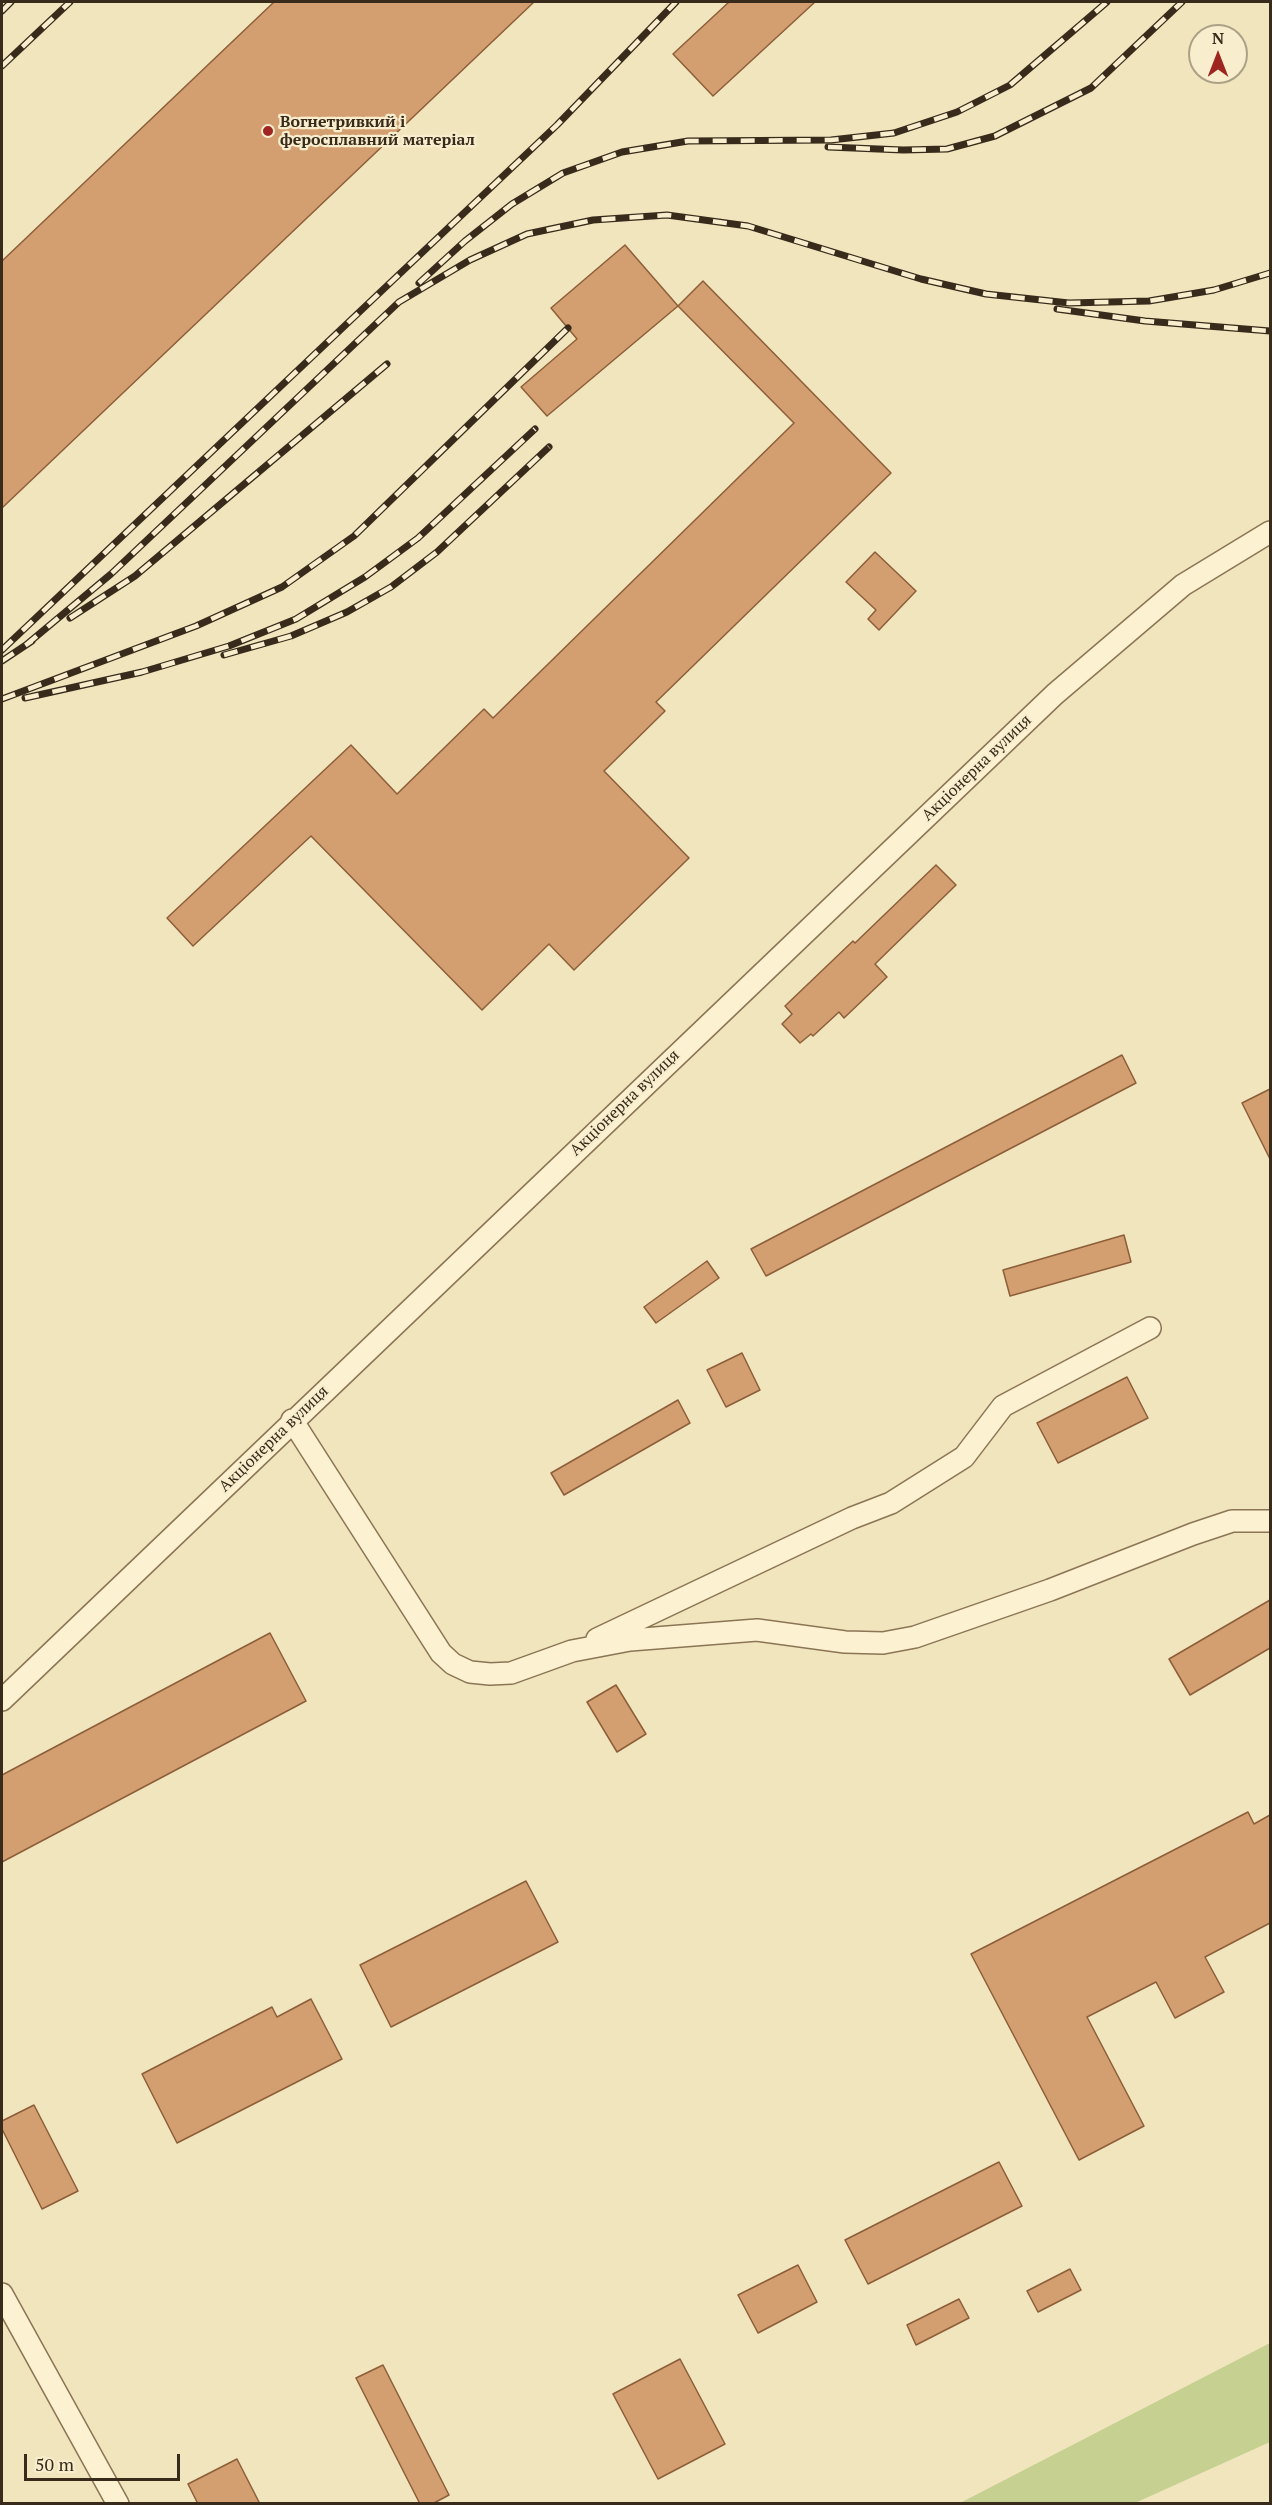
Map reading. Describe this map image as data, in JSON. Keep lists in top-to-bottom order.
{
  "streets": {
    "street": ["Акціонерна вулиця"]
  },
  "places": ["Вогнетривкий і феросплавний матеріал"],
  "scale_bar": "50 m",
  "north": "top"
}
